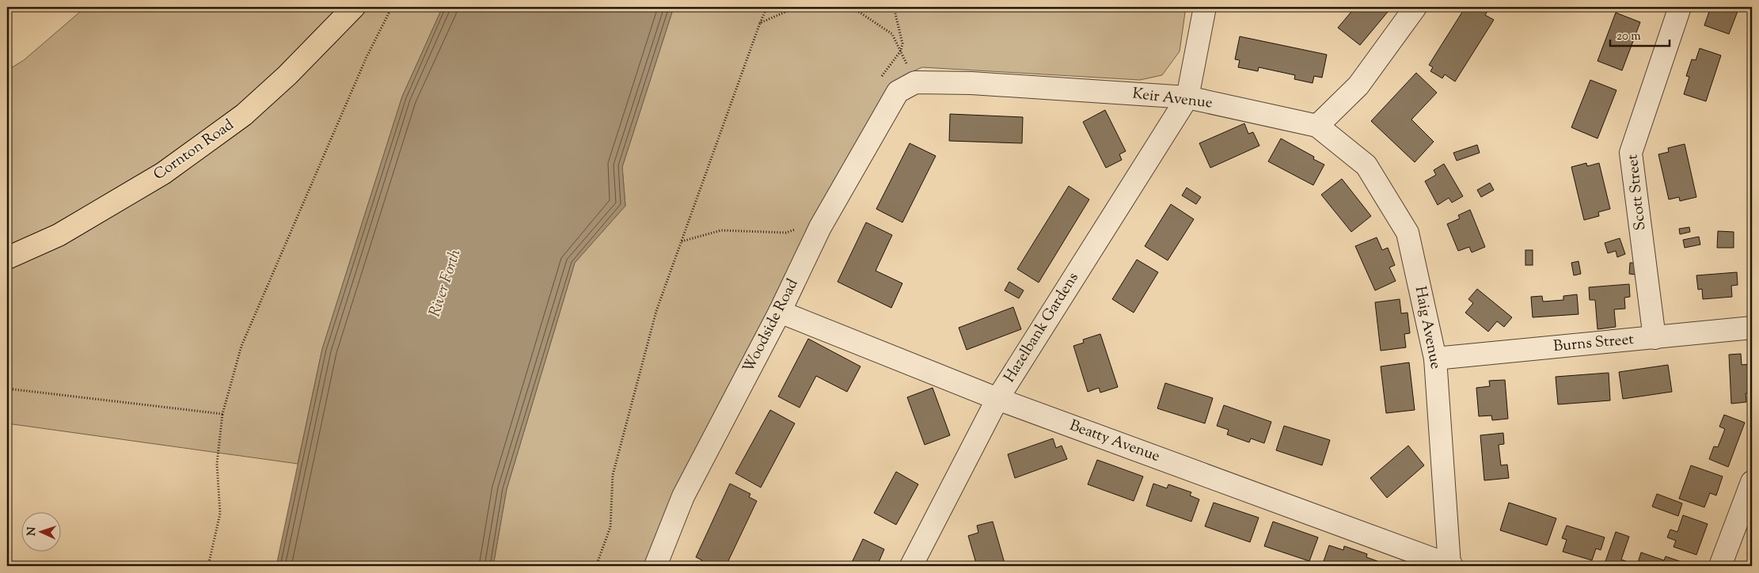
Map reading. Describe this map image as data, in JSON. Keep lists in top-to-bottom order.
{
  "streets": {
    "main road": ["Cornton Road"],
    "street": [
      "Keir Avenue",
      "Scott Street",
      "Woodside Road",
      "Hazelbank Gardens",
      "Haig Avenue",
      "Burns Street",
      "Beatty Avenue"
    ]
  },
  "crossings": [
    ["Keir Avenue", "Woodside Road"],
    ["Keir Avenue", "Hazelbank Gardens"],
    ["Keir Avenue", "Haig Avenue"],
    ["Scott Street", "Burns Street"],
    ["Woodside Road", "Beatty Avenue"],
    ["Hazelbank Gardens", "Beatty Avenue"],
    ["Haig Avenue", "Burns Street"],
    ["Haig Avenue", "Beatty Avenue"]
  ],
  "water": ["River Forth"],
  "scale_bar": "20 m",
  "north": "left"
}
